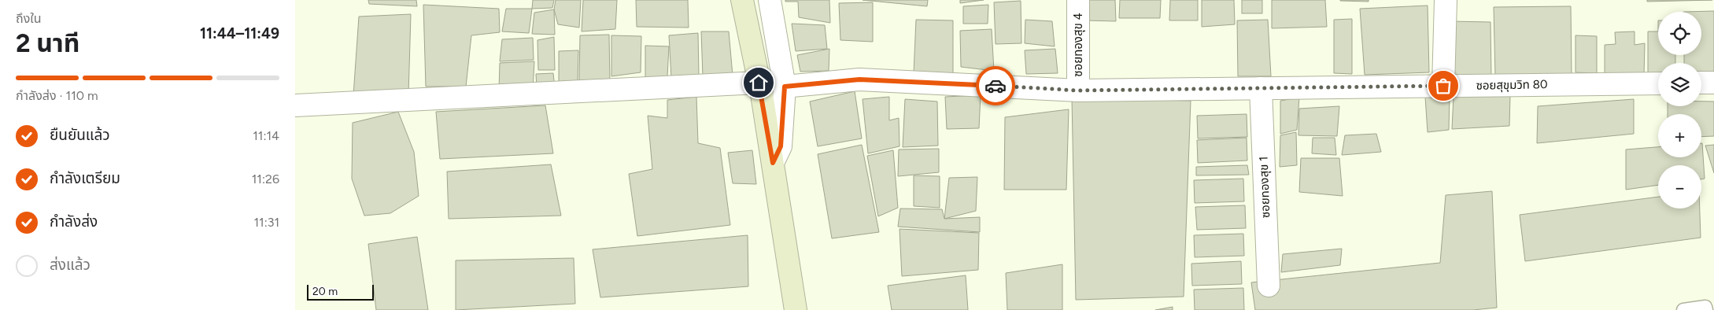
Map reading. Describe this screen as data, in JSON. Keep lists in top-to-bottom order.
{
  "streets": {
    "street": ["ซอยทองสุข 4", "ซอยสุขุมวิท 80", "ซอยทองสุข 1"]
  },
  "crossings": [
    ["ซอยทองสุข 4", "ซอยสุขุมวิท 80"],
    ["ซอยสุขุมวิท 80", "ซอยทองสุข 1"]
  ],
  "scale_bar": "20 m",
  "page": {
    "heading": ["2 นาที", "ถึงใน", "11:44–11:49"],
    "map_buttons": ["+", "−"],
    "bar": "กำลังส่ง · 110 m",
    "list": [
      ["ยืนยันแล้ว", "11:14"],
      ["กำลังเตรียม", "11:26"],
      ["กำลังส่ง", "11:31"],
      "ส่งแล้ว"
    ],
    "scale": "20 m"
  }
}
